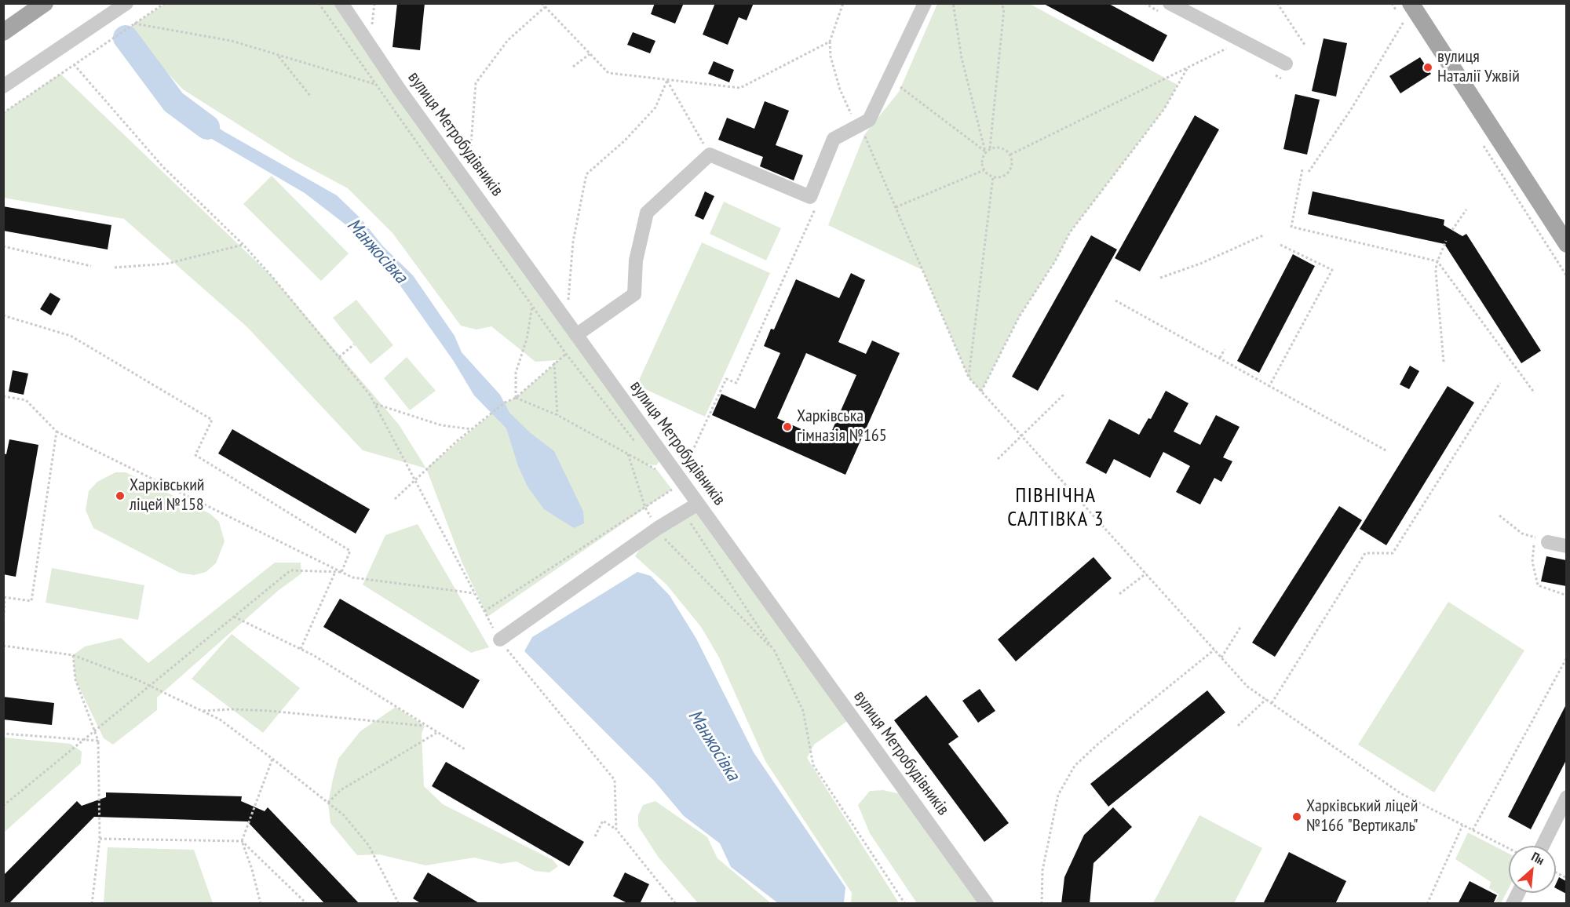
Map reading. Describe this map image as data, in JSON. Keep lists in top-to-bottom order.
{
  "streets": {
    "street": ["вулиця Метробудівників"]
  },
  "districts": ["ПІВНІЧНА САЛТІВКА 3"],
  "water": ["Манжосівка"],
  "places": [
    "вулиця Наталії Ужвій",
    "Харківська гімназія №165",
    "Харківський ліцей №158",
    "Харківський ліцей №166 \"Вертикаль\""
  ],
  "north": "top right"
}
